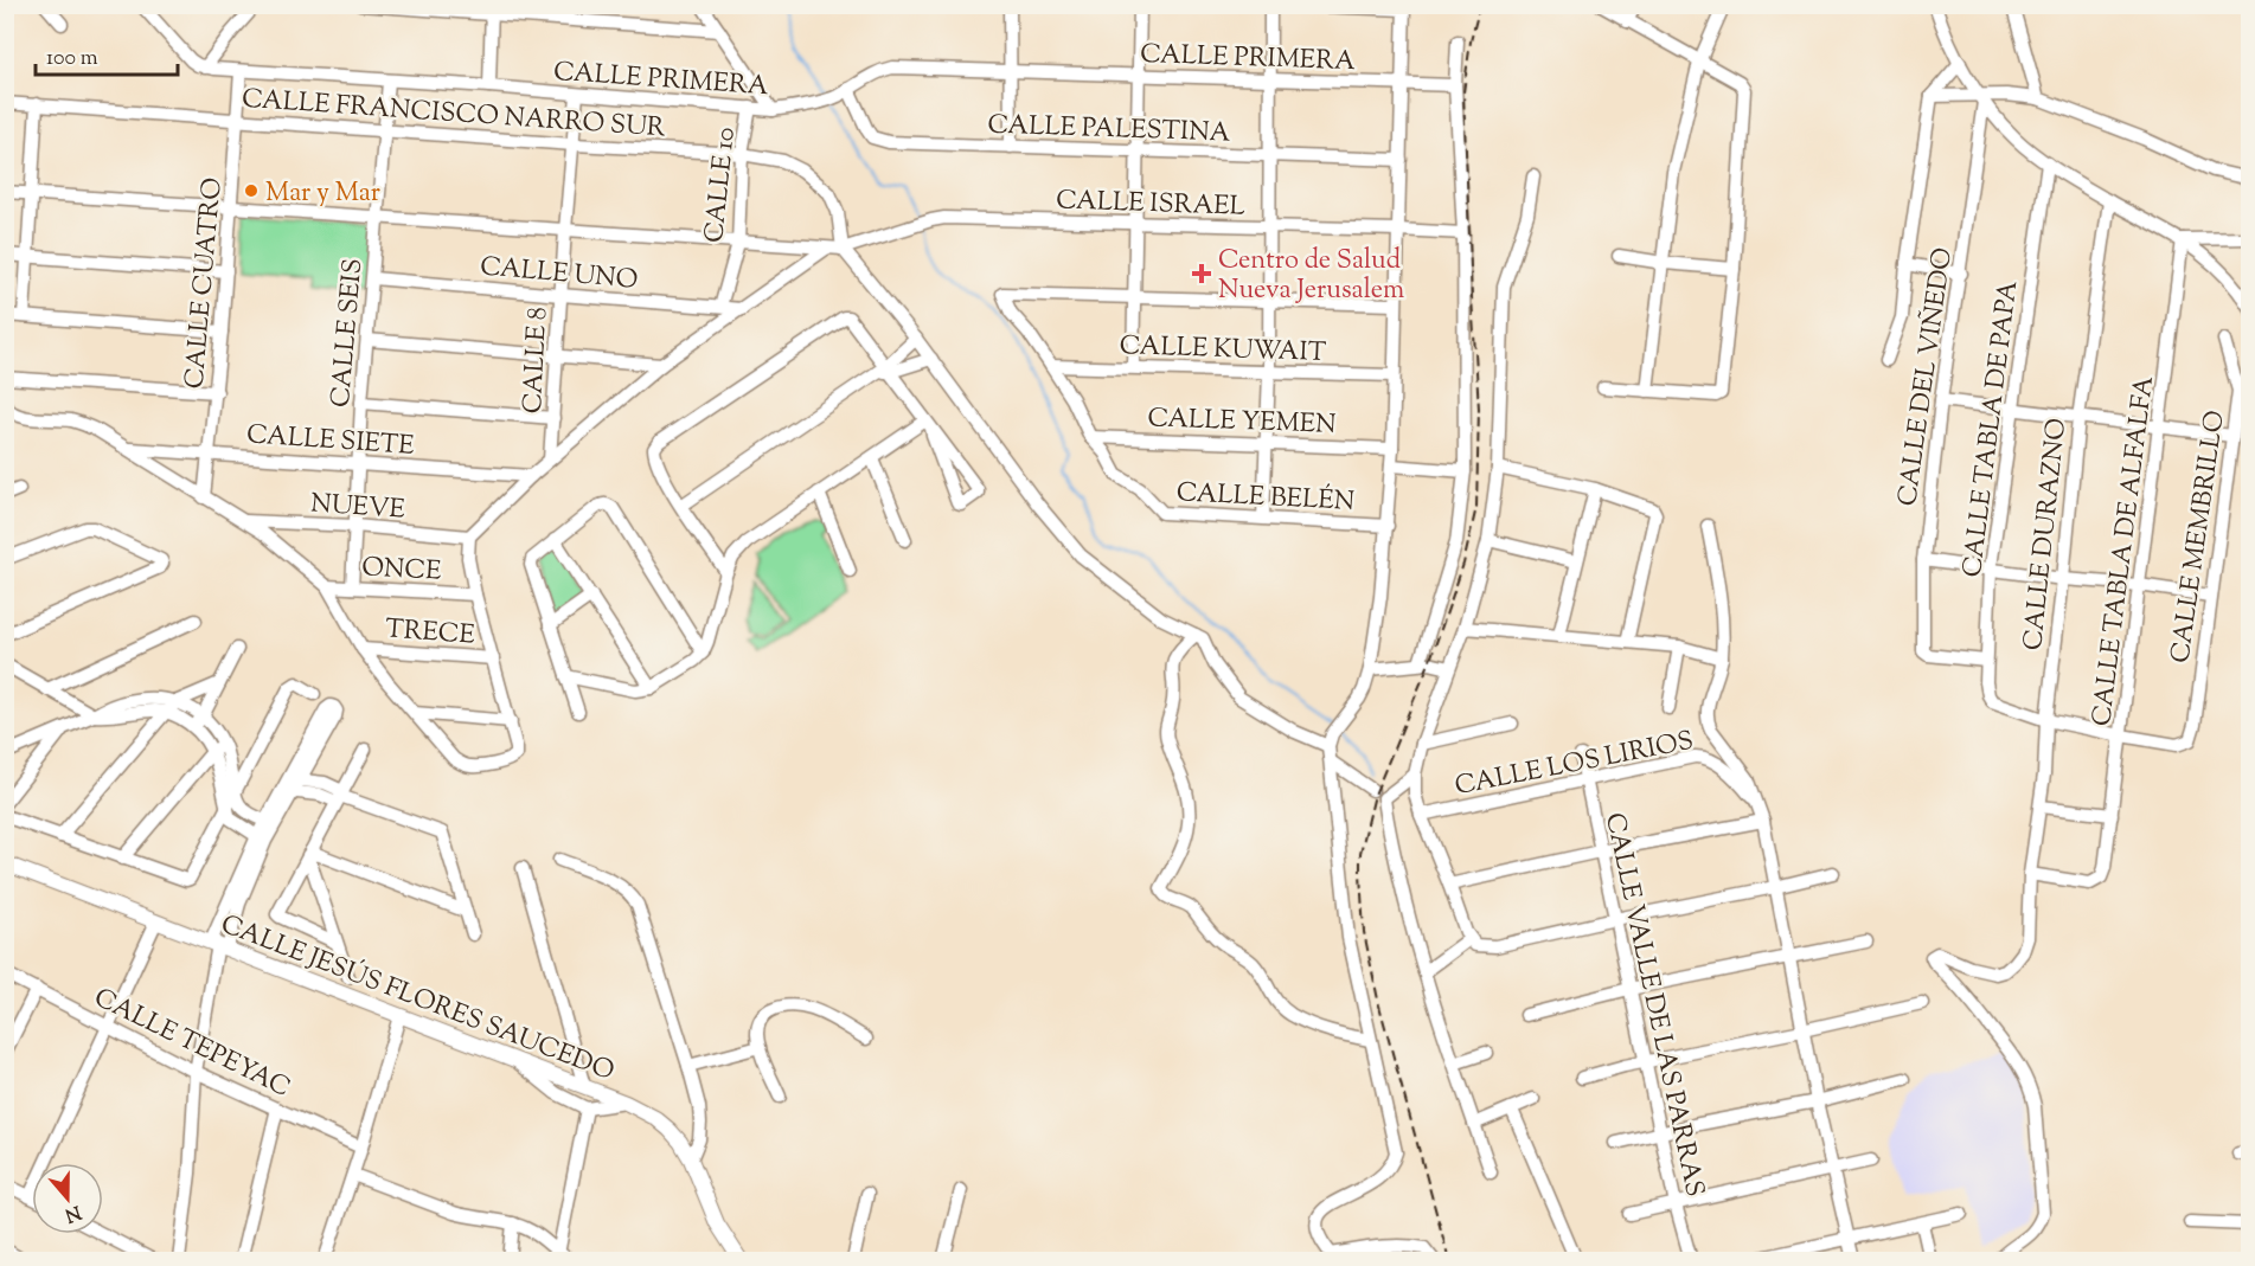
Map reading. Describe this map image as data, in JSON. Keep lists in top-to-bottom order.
{
  "streets": {
    "main road": ["CALLE JESÚS FLORES SAUCEDO"],
    "street": [
      "CALLE PRIMERA",
      "CALLE FRANCISCO NARRO SUR",
      "CALLE PALESTINA",
      "CALLE 10",
      "CALLE ISRAEL",
      "CALLE UNO",
      "CALLE CUATRO",
      "CALLE SEIS",
      "CALLE KUWAIT",
      "CALLE 8",
      "CALLE DEL VIÑEDO",
      "CALLE YEMEN",
      "CALLE TABLA DE PAPA",
      "CALLE SIETE",
      "CALLE BELÉN",
      "NUEVE",
      "CALLE DURAZNO",
      "CALLE MEMBRILLO",
      "CALLE TABLA DE ALFALFA",
      "ONCE",
      "TRECE",
      "CALLE LOS LIRIOS",
      "CALLE VALLE DE LAS PARRAS",
      "CALLE TEPEYAC"
    ]
  },
  "crossings": [
    ["CALLE PRIMERA", "CALLE PALESTINA"],
    ["CALLE PRIMERA", "CALLE 10"],
    ["CALLE PRIMERA", "CALLE CUATRO"],
    ["CALLE PRIMERA", "CALLE SEIS"],
    ["CALLE PRIMERA", "CALLE 8"],
    ["CALLE FRANCISCO NARRO SUR", "CALLE 10"],
    ["CALLE FRANCISCO NARRO SUR", "CALLE ISRAEL"],
    ["CALLE FRANCISCO NARRO SUR", "CALLE CUATRO"],
    ["CALLE FRANCISCO NARRO SUR", "CALLE SEIS"],
    ["CALLE FRANCISCO NARRO SUR", "CALLE 8"],
    ["CALLE 10", "CALLE ISRAEL"],
    ["CALLE 10", "CALLE UNO"],
    ["CALLE ISRAEL", "CALLE CUATRO"],
    ["CALLE ISRAEL", "CALLE SEIS"],
    ["CALLE ISRAEL", "CALLE 8"],
    ["CALLE UNO", "CALLE SEIS"],
    ["CALLE UNO", "CALLE 8"],
    ["CALLE CUATRO", "CALLE SIETE"],
    ["CALLE SEIS", "CALLE SIETE"],
    ["CALLE SEIS", "NUEVE"],
    ["CALLE SEIS", "ONCE"],
    ["CALLE KUWAIT", "CALLE BELÉN"],
    ["CALLE DEL VIÑEDO", "CALLE TABLA DE PAPA"],
    ["CALLE YEMEN", "CALLE BELÉN"],
    ["CALLE TABLA DE PAPA", "CALLE DURAZNO"],
    ["CALLE DURAZNO", "CALLE TABLA DE ALFALFA"],
    ["CALLE MEMBRILLO", "CALLE TABLA DE ALFALFA"],
    ["CALLE LOS LIRIOS", "CALLE VALLE DE LAS PARRAS"]
  ],
  "places": {
    "other": ["Mar y Mar"],
    "health": ["Centro de Salud Nueva Jerusalem"]
  },
  "scale_bar": "100 m",
  "north": "bottom"
}
